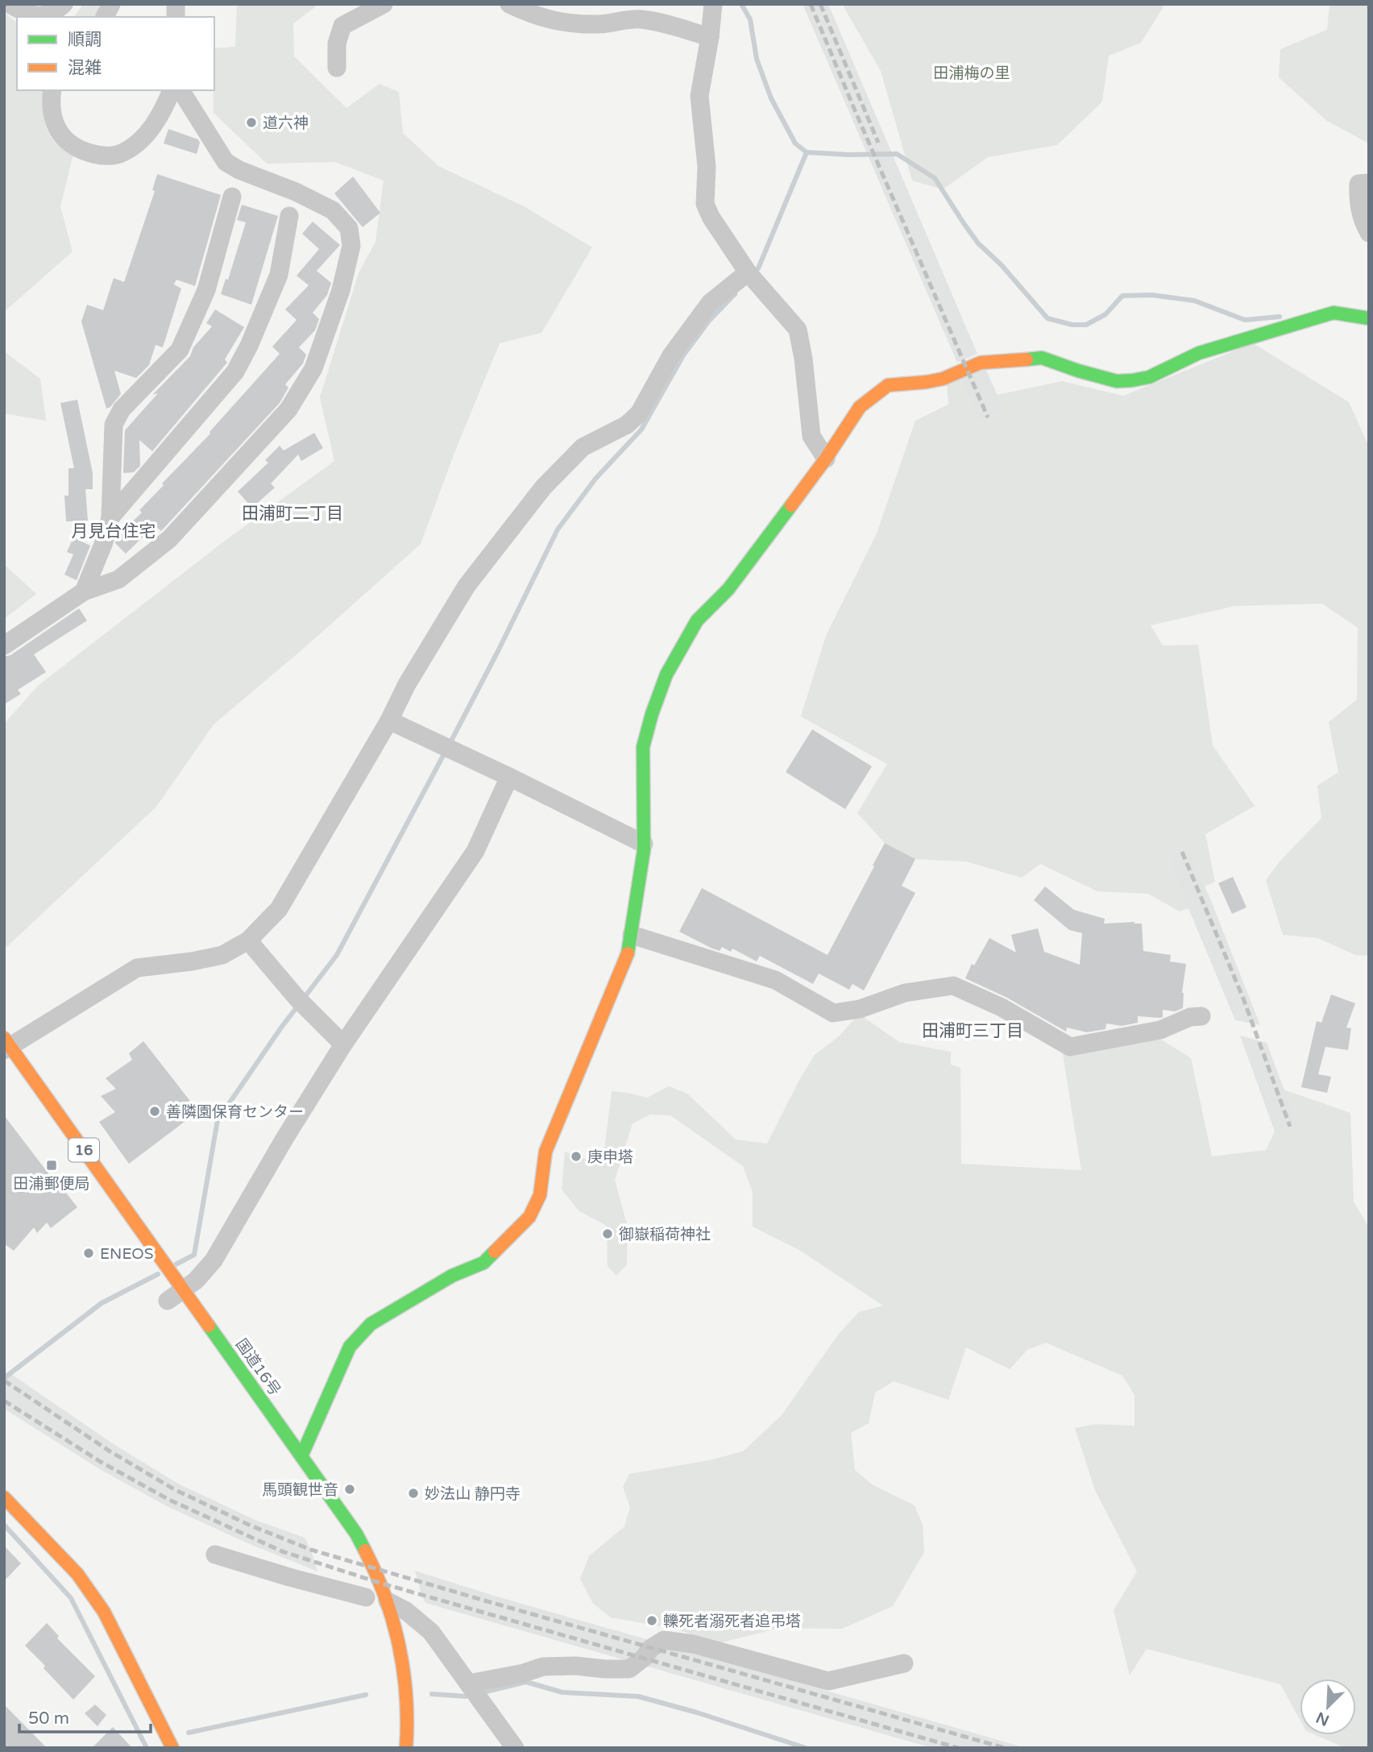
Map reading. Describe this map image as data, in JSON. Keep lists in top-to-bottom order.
{
  "streets": {
    "main road": ["16", "国道16号"]
  },
  "districts": ["田浦町二丁目", "月見台住宅", "田浦町三丁目"],
  "parks": ["田浦梅の里"],
  "places": {
    "other": [
      "道六神",
      "善隣園保育センター",
      "庚申塔",
      "御嶽稲荷神社",
      "ENEOS",
      "馬頭観世音",
      "妙法山 静円寺",
      "轢死者溺死者追弔塔"
    ],
    "transit": ["田浦郵便局"]
  },
  "legend": ["順調", "混雑"],
  "scale_bar": "50 m",
  "north": "bottom left"
}
